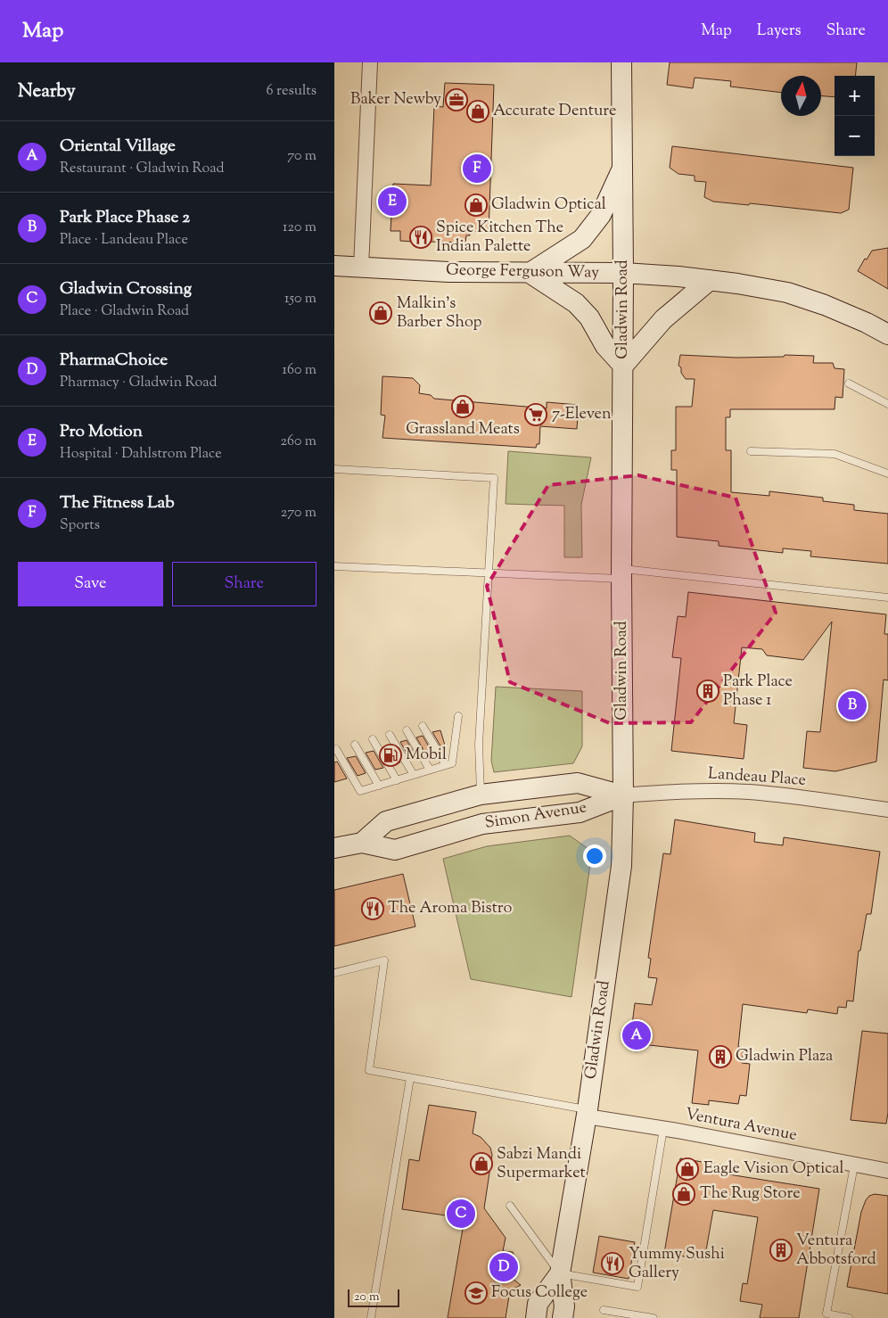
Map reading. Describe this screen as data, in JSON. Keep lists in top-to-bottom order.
{
  "streets": {
    "main road": ["George Ferguson Way", "Gladwin Road", "Simon Avenue"],
    "street": ["Landeau Place", "Ventura Avenue"]
  },
  "crossings": [
    ["George Ferguson Way", "Gladwin Road"],
    ["Gladwin Road", "Landeau Place"],
    ["Gladwin Road", "Simon Avenue"],
    ["Gladwin Road", "Ventura Avenue"],
    ["Landeau Place", "Simon Avenue"]
  ],
  "places": {
    "office": ["Baker Newby"],
    "shop": [
      "Accurate Denture",
      "Gladwin Optical",
      "Malkin's Barber Shop",
      "Grassland Meats",
      "Sabzi Mandi Supermarket",
      "Eagle Vision Optical",
      "The Rug Store"
    ],
    "restaurant": ["Spice Kitchen The Indian Palette", "The Aroma Bistro", "Yummy Sushi Gallery"],
    "supermarket": ["7-Eleven"],
    "building": ["Park Place Phase 1", "Gladwin Plaza", "Ventura Abbotsford"],
    "fuel station": ["Mobil"],
    "school or university": ["Focus College"]
  },
  "scale_bar": "20 m",
  "north": "top",
  "page": {
    "header": "Map",
    "nav": ["Map", "Layers", "Share"],
    "heading": ["Nearby", "6 results"],
    "map_buttons": ["+", "−"],
    "list": [
      {
        "mark": "A",
        "name": "Oriental Village",
        "note": "Restaurant · Gladwin Road",
        "value": "70 m"
      },
      {
        "mark": "B",
        "name": "Park Place Phase 2",
        "note": "Place · Landeau Place",
        "value": "120 m"
      },
      {
        "mark": "C",
        "name": "Gladwin Crossing",
        "note": "Place · Gladwin Road",
        "value": "150 m"
      },
      {
        "mark": "D",
        "name": "PharmaChoice",
        "note": "Pharmacy · Gladwin Road",
        "value": "160 m"
      },
      {
        "mark": "E",
        "name": "Pro Motion",
        "note": "Hospital · Dahlstrom Place",
        "value": "260 m"
      },
      {
        "mark": "F",
        "name": "The Fitness Lab",
        "note": "Sports",
        "value": "270 m"
      }
    ],
    "pins": [
      "F",
      "E",
      "B",
      "A",
      "C",
      "D"
    ],
    "buttons": ["Save", "Share"],
    "scale": "20 m"
  }
}
